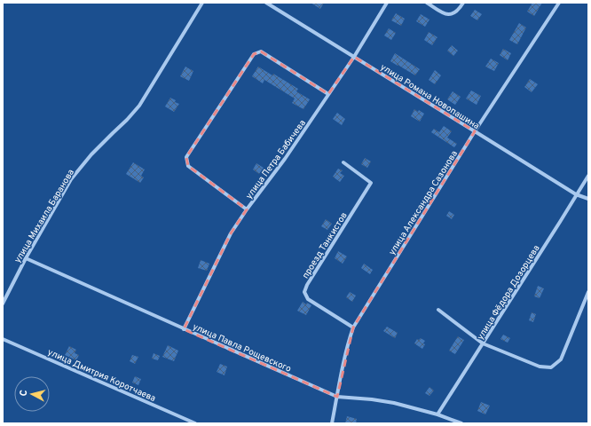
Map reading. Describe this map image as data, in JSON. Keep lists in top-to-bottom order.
{
  "streets": {
    "street": [
      "улица Романа Новопашина",
      "улица Петра Бабичева",
      "улица Александра Сазонова",
      "улица Михаила Баранова",
      "проезд Танкистов",
      "улица Фёдора Дозорцева",
      "улица Павла Рощевского",
      "улица Дмитрия Коротчаева"
    ]
  },
  "crossings": [
    ["улица Романа Новопашина", "улица Петра Бабичева"],
    ["улица Романа Новопашина", "улица Александра Сазонова"],
    ["улица Романа Новопашина", "улица Фёдора Дозорцева"],
    ["улица Петра Бабичева", "улица Павла Рощевского"],
    ["улица Александра Сазонова", "проезд Танкистов"],
    ["улица Александра Сазонова", "улица Павла Рощевского"],
    ["улица Михаила Баранова", "улица Павла Рощевского"],
    ["улица Фёдора Дозорцева", "улица Павла Рощевского"]
  ],
  "north": "left"
}
